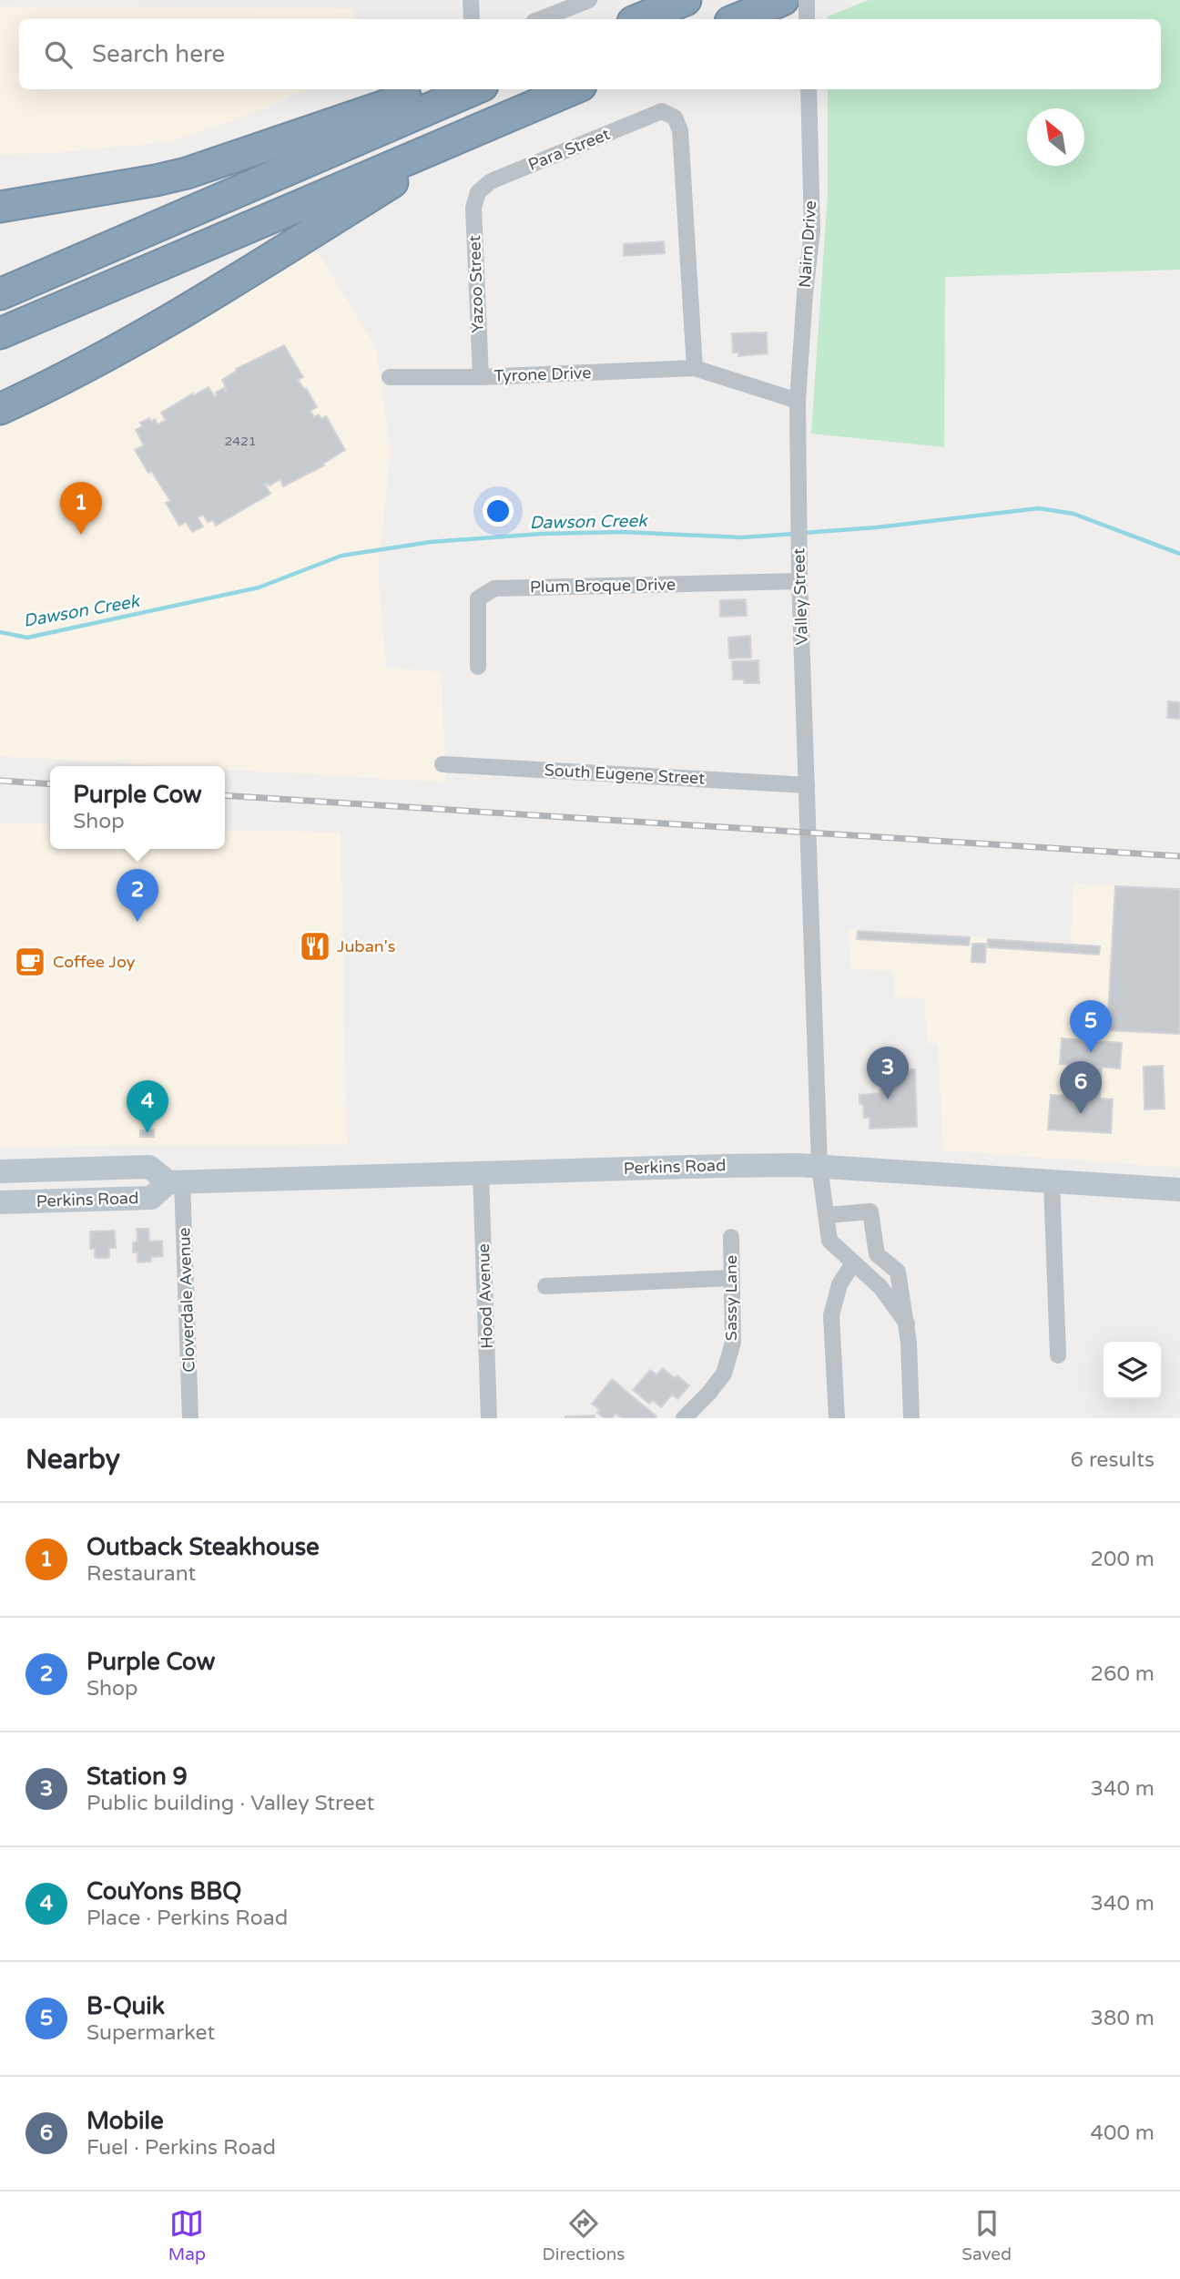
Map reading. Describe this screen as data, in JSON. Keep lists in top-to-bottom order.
{
  "streets": {
    "main road": ["Perkins Road"],
    "street": [
      "Para Street",
      "Nairn Drive",
      "Yazoo Street",
      "Tyrone Drive",
      "Plum Broque Drive",
      "Valley Street",
      "South Eugene Street",
      "Hood Avenue",
      "Sassy Lane",
      "Cloverdale Avenue"
    ]
  },
  "crossings": [
    ["Para Street", "Yazoo Street"],
    ["Para Street", "Tyrone Drive"],
    ["Nairn Drive", "Valley Street"],
    ["Yazoo Street", "Tyrone Drive"],
    ["Plum Broque Drive", "Valley Street"],
    ["Valley Street", "South Eugene Street"],
    ["Valley Street", "Perkins Road"],
    ["Perkins Road", "Hood Avenue"],
    ["Perkins Road", "Cloverdale Avenue"]
  ],
  "water": ["Dawson Creek"],
  "places": {
    "restaurant": ["Juban's"],
    "cafe": ["Coffee Joy"]
  },
  "house_numbers": ["2421"],
  "north": "top left",
  "page": {
    "search": "Search here",
    "pins": [
      "1",
      "2",
      "5",
      "3",
      "6",
      "4"
    ],
    "popup": ["Purple Cow", "Shop"],
    "heading": ["Nearby", "6 results"],
    "list": [
      {
        "mark": "1",
        "name": "Outback Steakhouse",
        "note": "Restaurant",
        "value": "200 m"
      },
      {
        "mark": "2",
        "name": "Purple Cow",
        "note": "Shop",
        "value": "260 m"
      },
      {
        "mark": "3",
        "name": "Station 9",
        "note": "Public building · Valley Street",
        "value": "340 m"
      },
      {
        "mark": "4",
        "name": "CouYons BBQ",
        "note": "Place · Perkins Road",
        "value": "340 m"
      },
      {
        "mark": "5",
        "name": "B-Quik",
        "note": "Supermarket",
        "value": "380 m"
      },
      {
        "mark": "6",
        "name": "Mobile",
        "note": "Fuel · Perkins Road",
        "value": "400 m"
      }
    ],
    "nav": ["Map", "Directions", "Saved"]
  }
}
